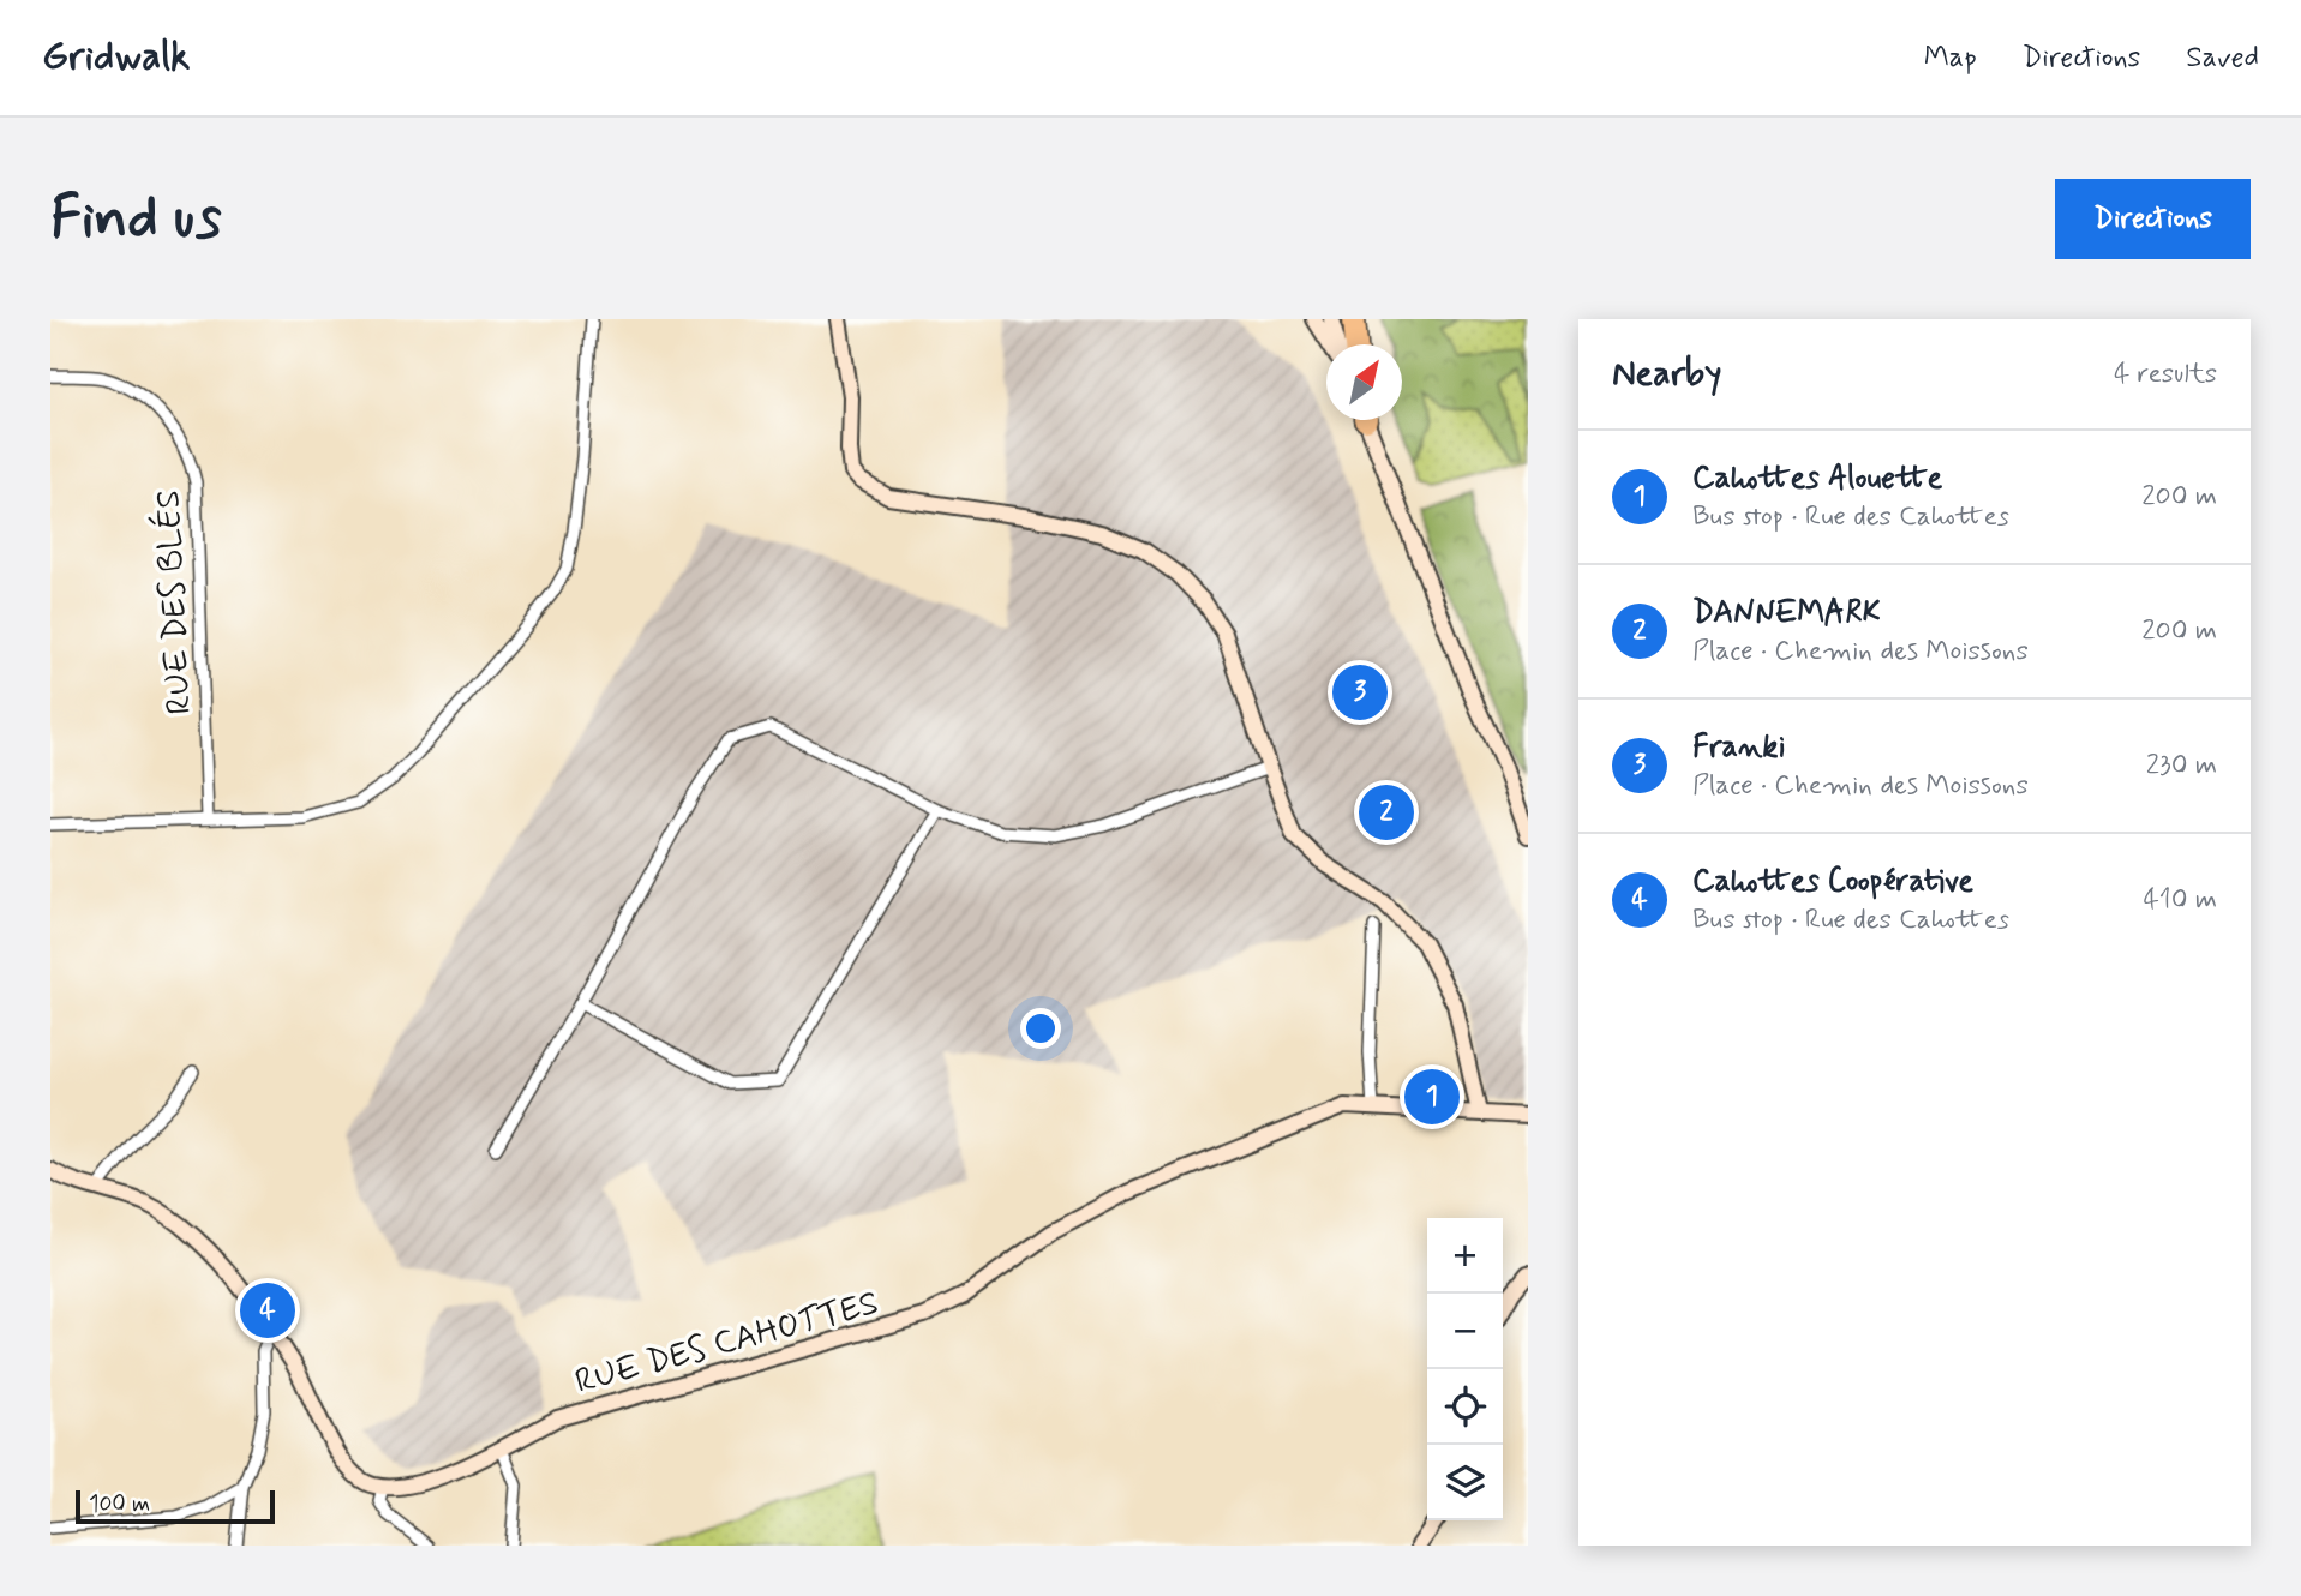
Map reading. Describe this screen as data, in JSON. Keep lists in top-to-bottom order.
{
  "streets": {
    "street": ["RUE DES BLÉS", "RUE DES CAHOTTES"]
  },
  "scale_bar": "100 m",
  "north": "top right",
  "page": {
    "header": "Gridwalk",
    "nav": ["Map", "Directions", "Saved"],
    "buttons": "Directions",
    "title": "Find us",
    "heading": ["Nearby", "4 results"],
    "list": [
      {
        "mark": "1",
        "name": "Cahottes Alouette",
        "note": "Bus stop · Rue des Cahottes",
        "value": "200 m"
      },
      {
        "mark": "2",
        "name": "DANNEMARK",
        "note": "Place · Chemin des Moissons",
        "value": "200 m"
      },
      {
        "mark": "3",
        "name": "Franki",
        "note": "Place · Chemin des Moissons",
        "value": "230 m"
      },
      {
        "mark": "4",
        "name": "Cahottes Coopérative",
        "note": "Bus stop · Rue des Cahottes",
        "value": "410 m"
      }
    ],
    "pins": [
      "3",
      "2",
      "1",
      "4"
    ],
    "map_buttons": ["+", "−"],
    "scale": "100 m"
  }
}
